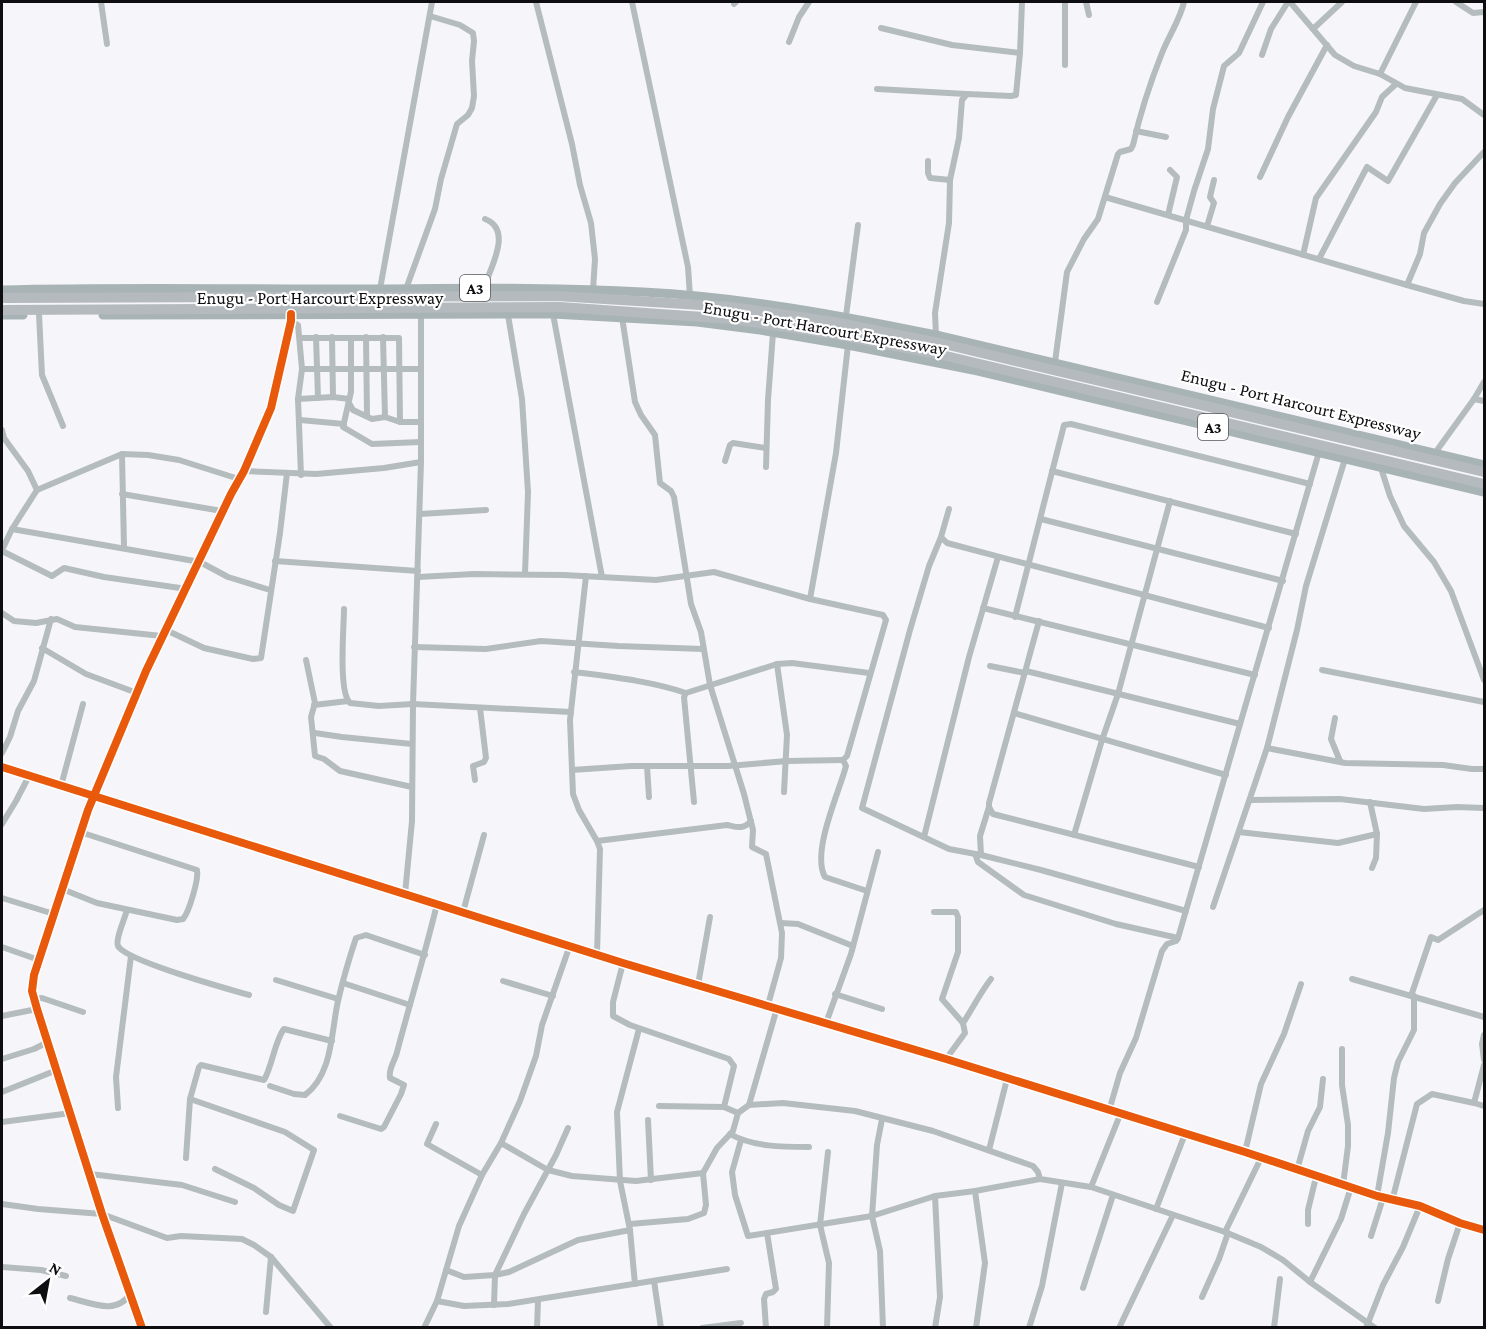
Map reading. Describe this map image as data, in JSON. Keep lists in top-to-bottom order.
{
  "streets": {
    "highway": ["A3", "Enugu - Port Harcourt Expressway"]
  },
  "north": "top right"
}
